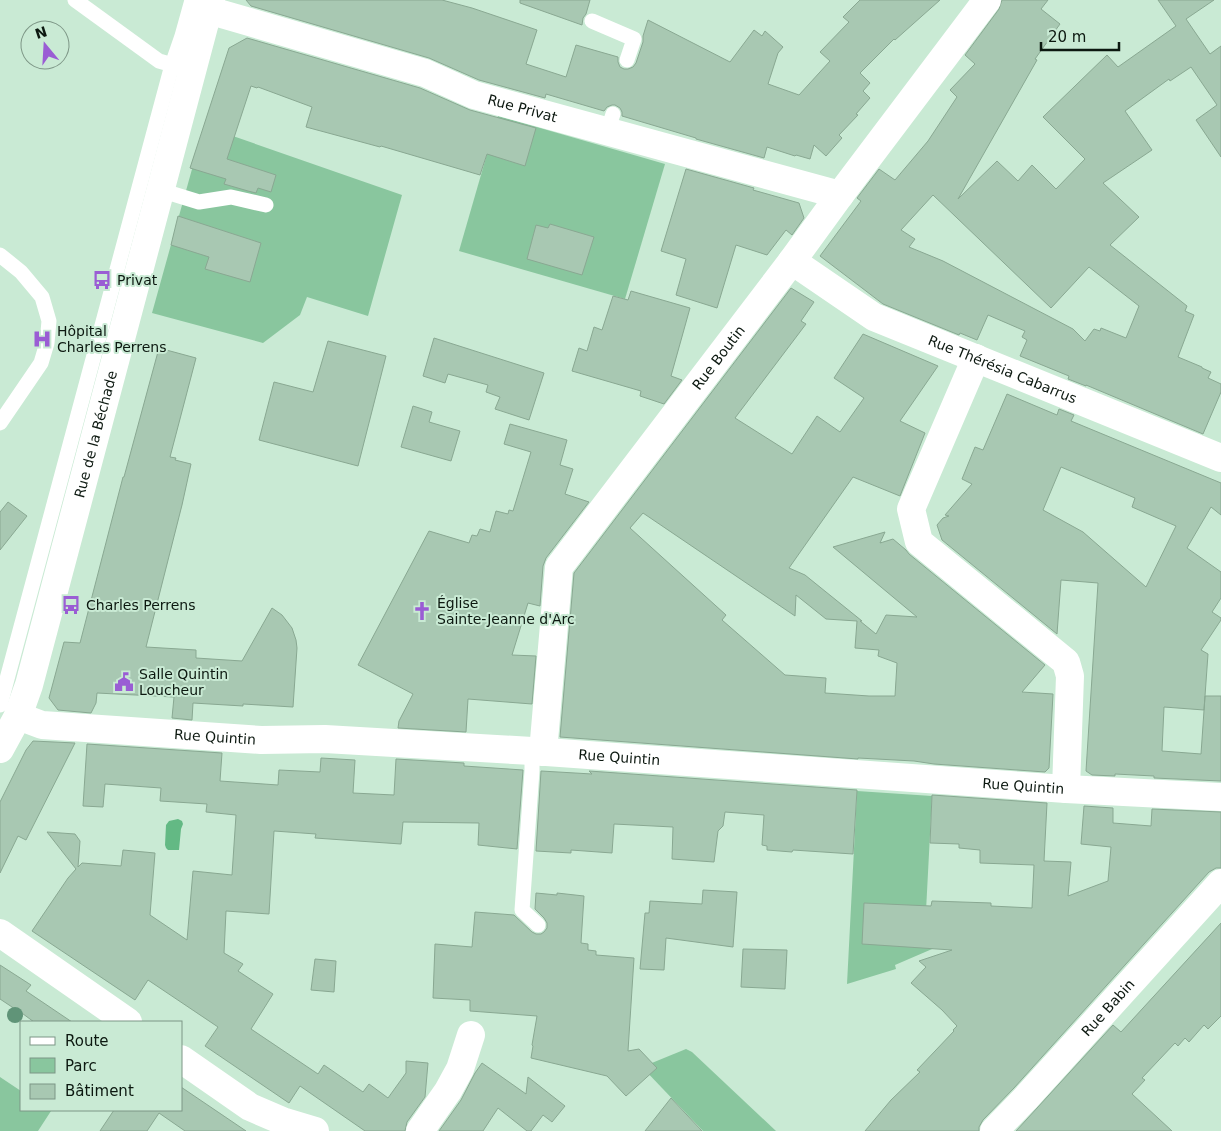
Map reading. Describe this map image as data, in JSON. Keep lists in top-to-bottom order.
{
  "streets": {
    "street": [
      "Rue Privat",
      "Rue Boutin",
      "Rue Thérésia Cabarrus",
      "Rue de la Béchade",
      "Rue Quintin",
      "Rue Babin"
    ]
  },
  "crossings": [
    ["Rue Privat", "Rue Boutin"],
    ["Rue Privat", "Rue de la Béchade"],
    ["Rue Boutin", "Rue Thérésia Cabarrus"],
    ["Rue Boutin", "Rue Quintin"],
    ["Rue de la Béchade", "Rue Quintin"]
  ],
  "places": {
    "bus stop": ["Privat", "Charles Perrens"],
    "hospital": ["Hôpital Charles Perrens"],
    "church": ["Église Sainte-Jeanne d'Arc"],
    "public building": ["Salle Quintin Loucheur"]
  },
  "legend": ["Route", "Parc", "Bâtiment"],
  "scale_bar": "20 m",
  "north": "top"
}
